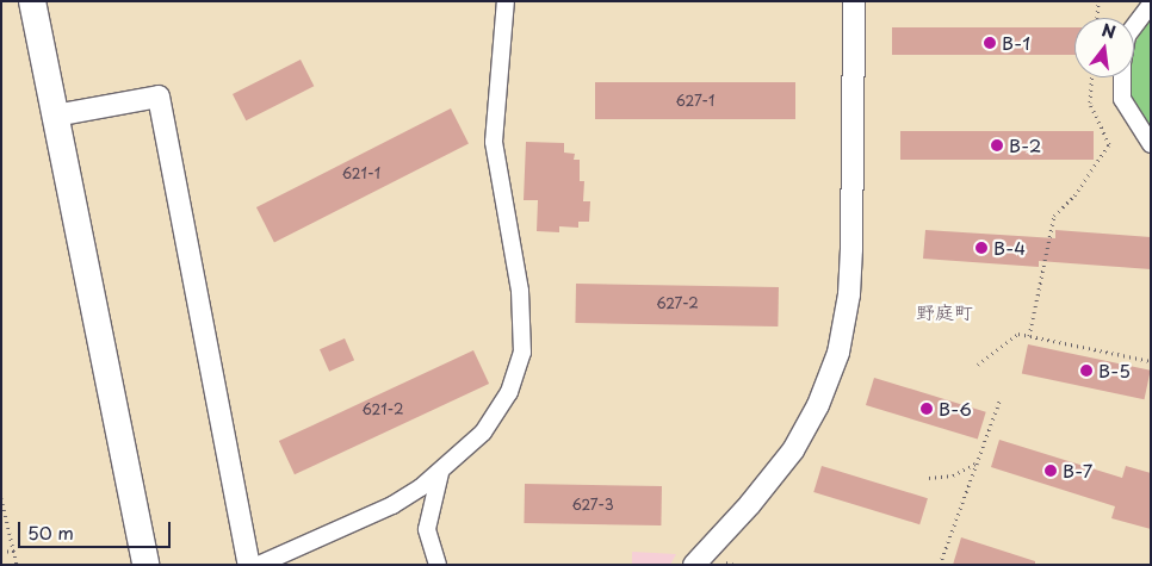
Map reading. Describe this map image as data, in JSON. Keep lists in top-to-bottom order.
{
  "districts": ["野庭町"],
  "places": [
    "B-1",
    "B-2",
    "B-4",
    "B-5",
    "B-6",
    "B-7"
  ],
  "house_numbers": [
    "627-1",
    "621-1",
    "627-2",
    "621-2",
    "627-3"
  ],
  "scale_bar": "50 m",
  "north": "top"
}
